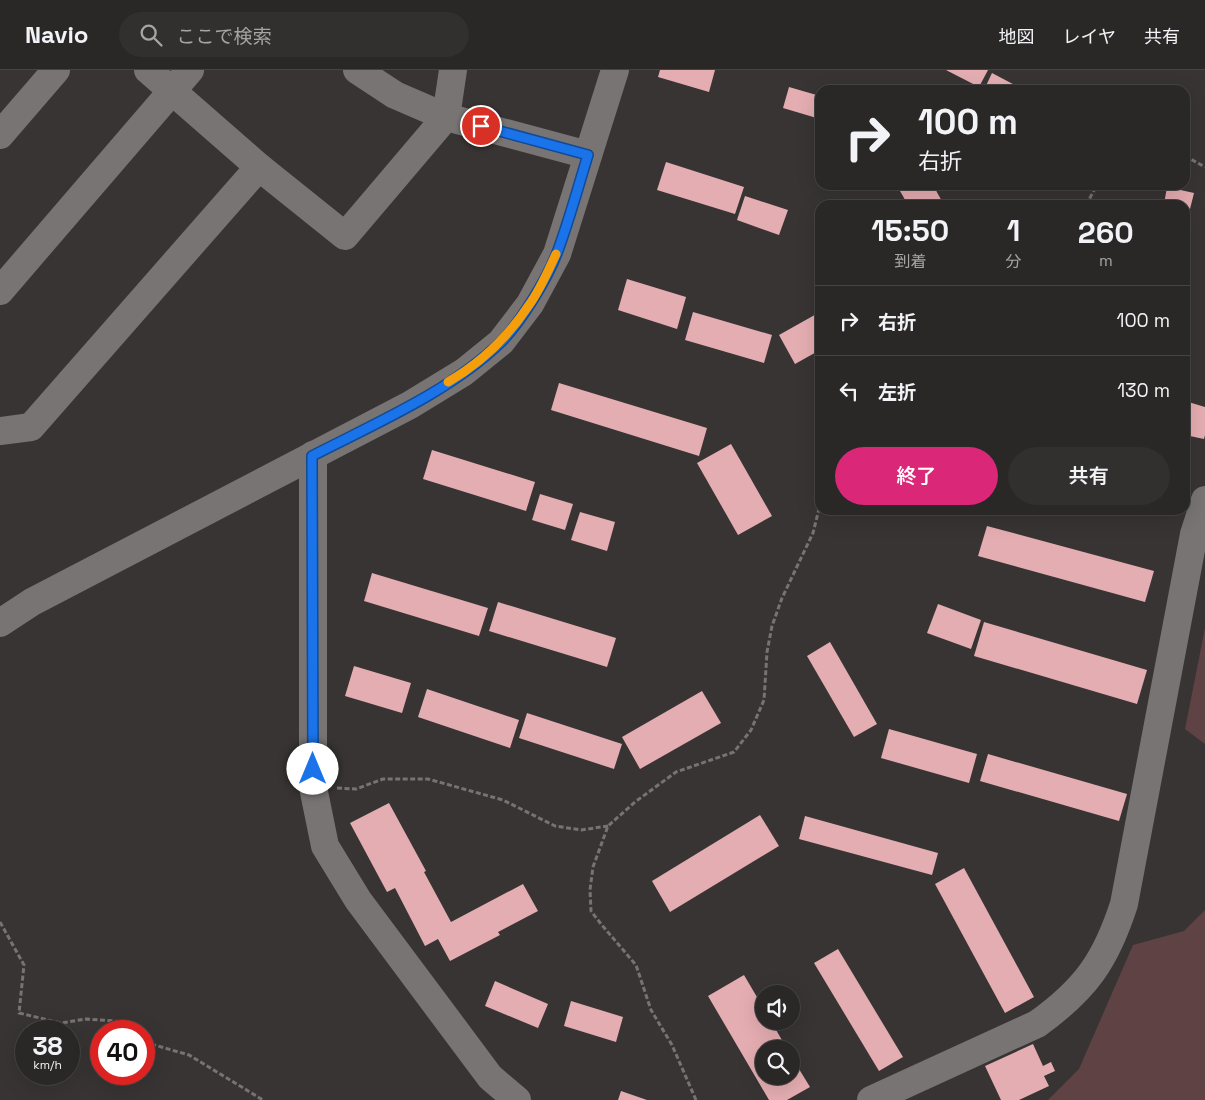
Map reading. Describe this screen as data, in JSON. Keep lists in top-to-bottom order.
{
  "page": {
    "header": "Navio",
    "search": "ここで検索",
    "nav": ["地図", "レイヤ", "共有"],
    "turn": ["100 m", "右折"],
    "eta": [
      "15:50",
      "到着",
      "1",
      "分",
      "260",
      "m"
    ],
    "list": [
      {
        "name": "右折",
        "value": "100 m"
      },
      {
        "name": "左折",
        "value": "130 m"
      }
    ],
    "buttons": ["終了", "共有"],
    "speed": "38 km/h",
    "limit": "40"
  }
}
